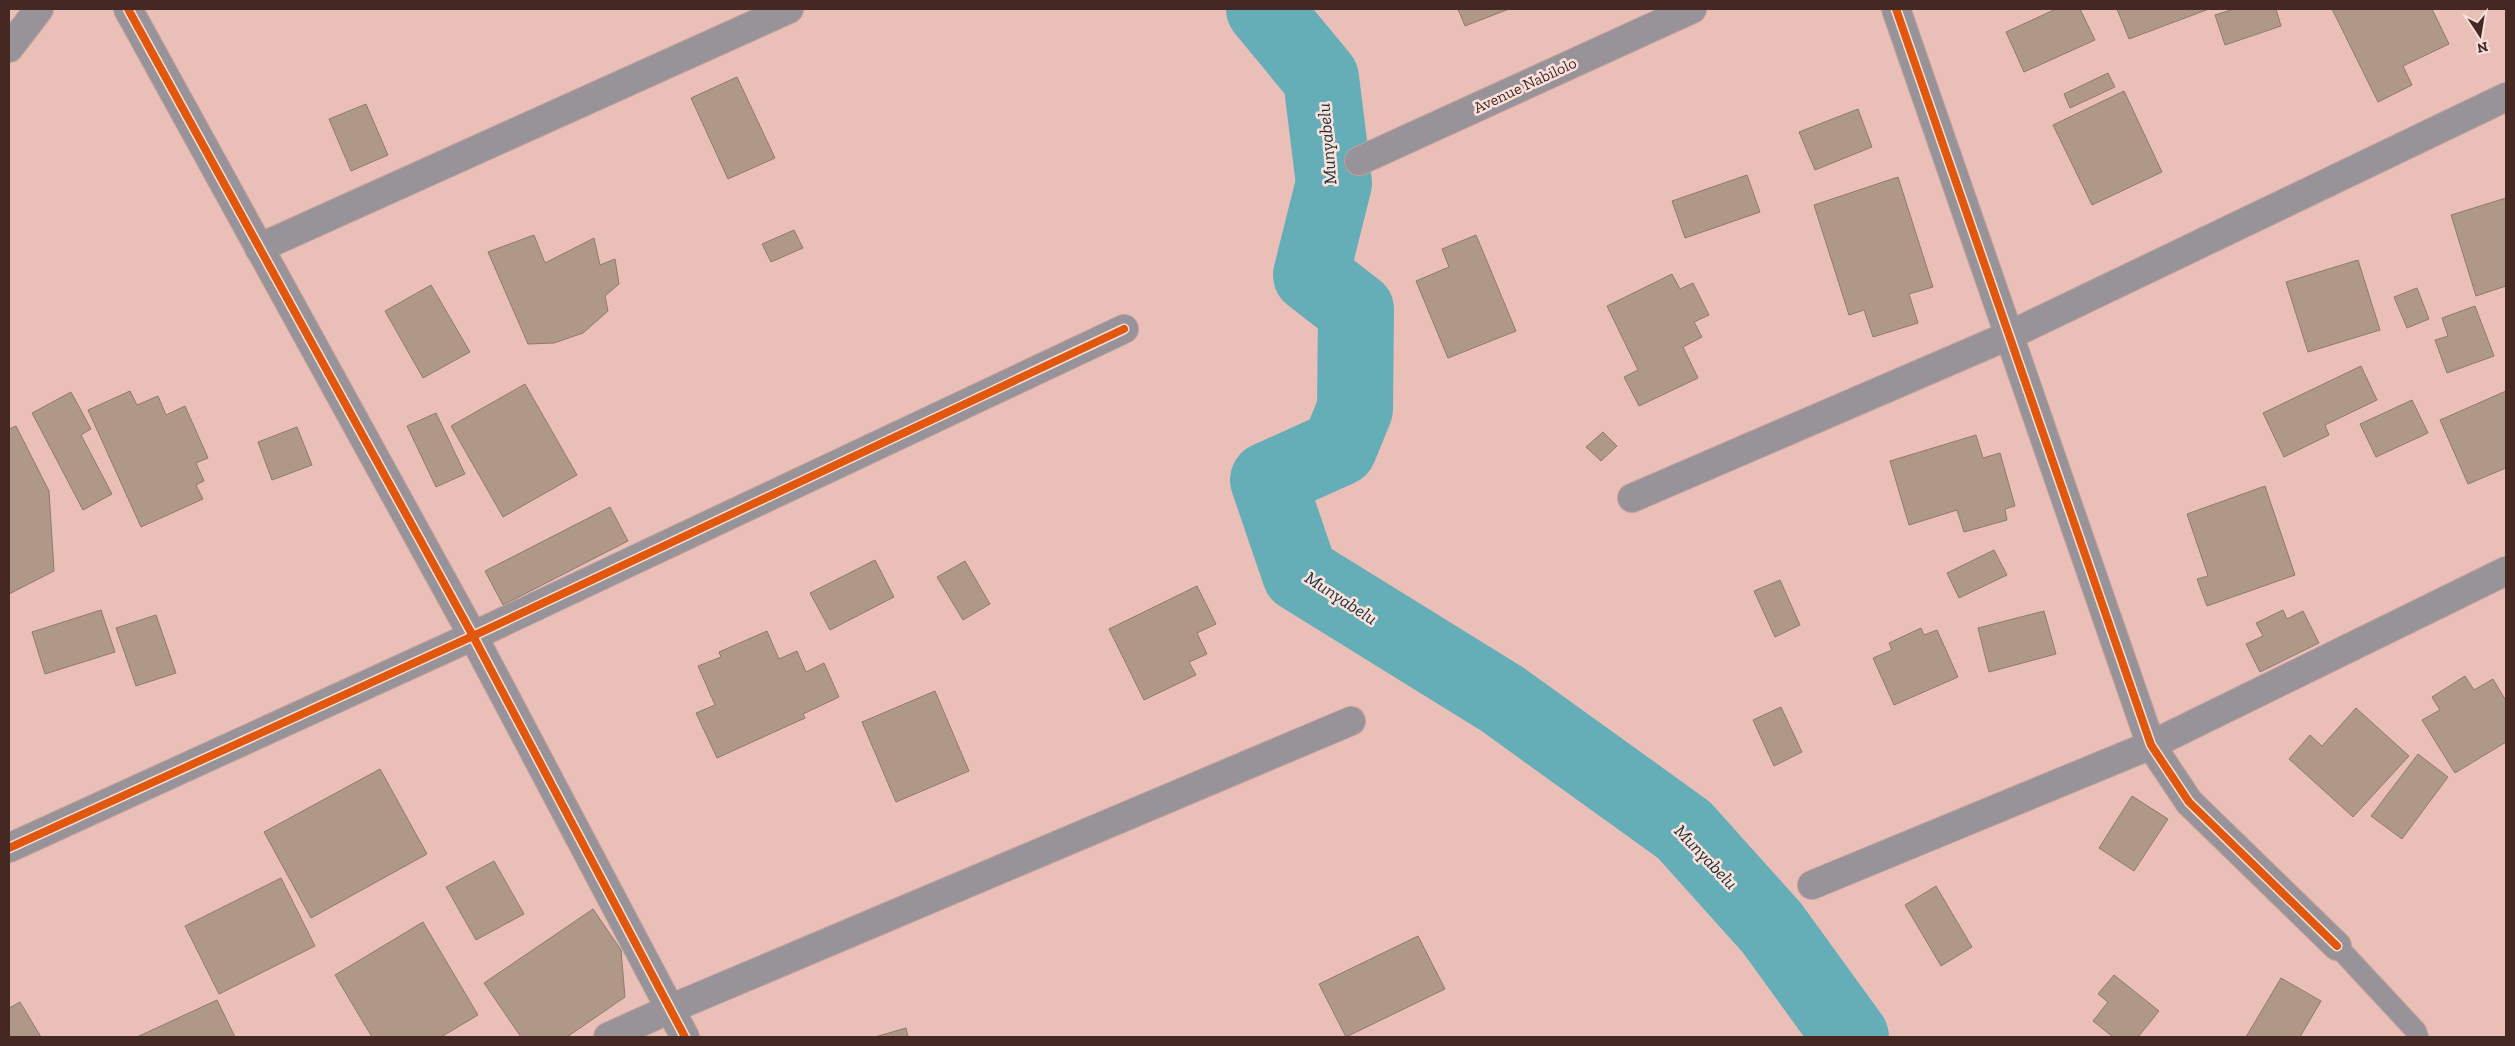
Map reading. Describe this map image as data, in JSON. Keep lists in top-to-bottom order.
{
  "streets": {
    "street": ["Avenue Nabilolo"]
  },
  "water": ["Munyabelu"],
  "north": "bottom"
}
